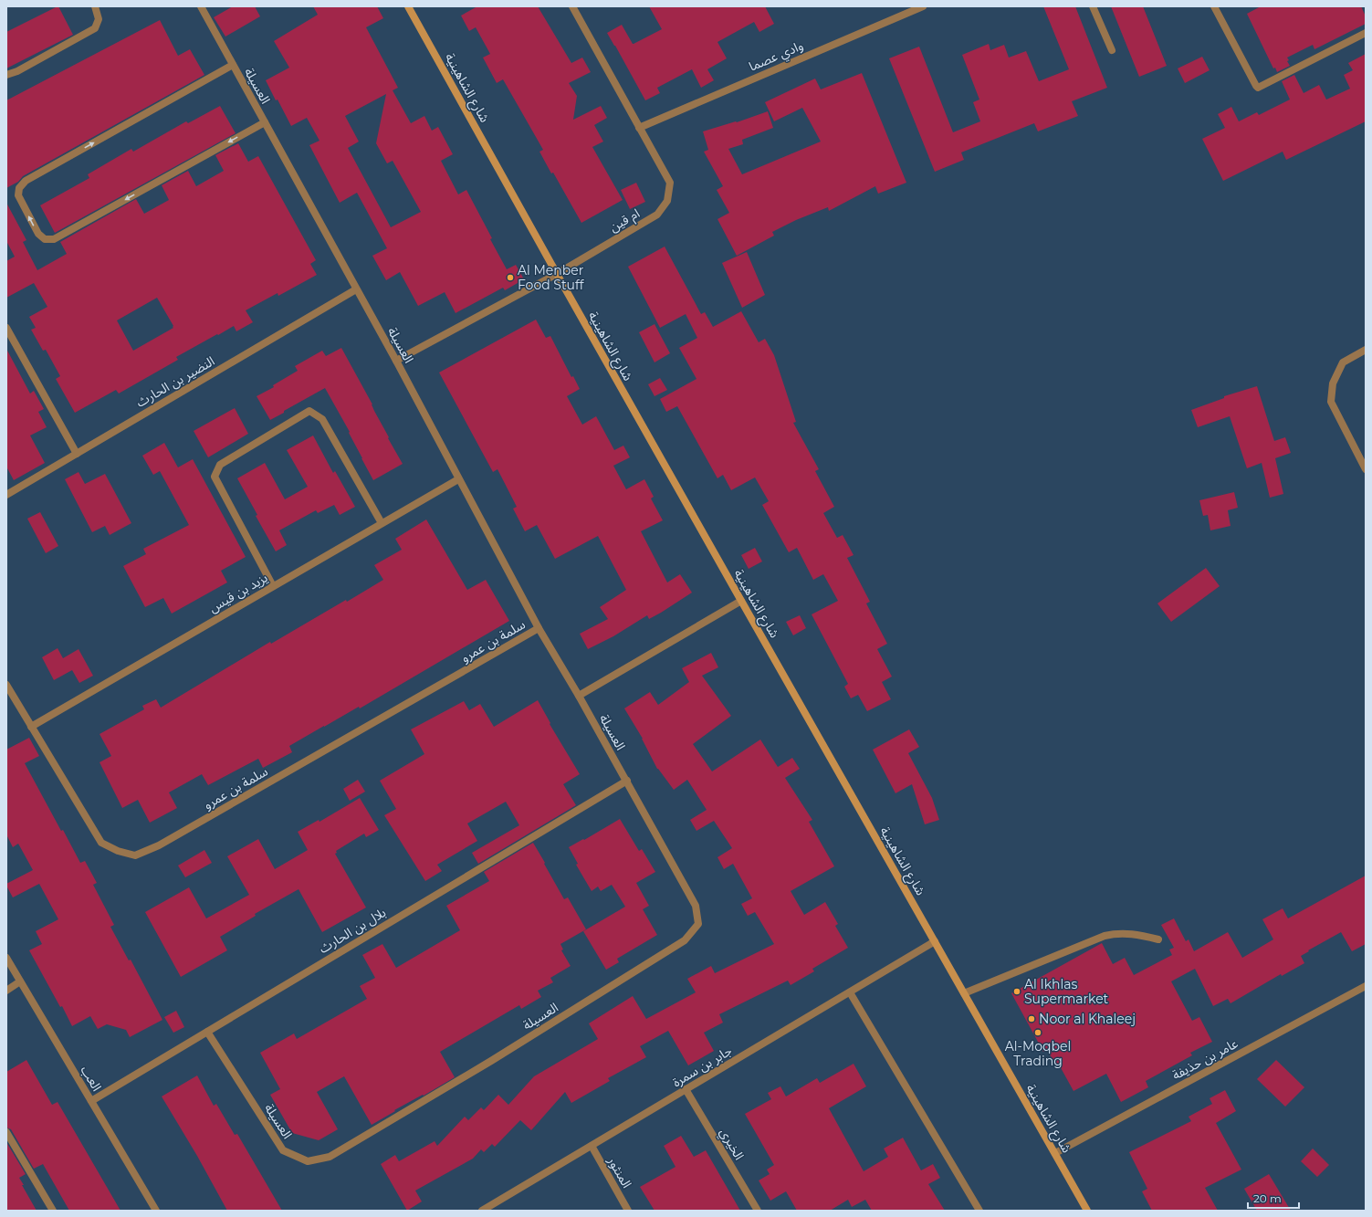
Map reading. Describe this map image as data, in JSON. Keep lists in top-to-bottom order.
{
  "streets": {
    "street": [
      "وادي عصما",
      "العسيلة",
      "شارع الشاهينية",
      "ام قين",
      "النضير بن الحارث",
      "يزيد بن قيس",
      "سلمة بن عمرو",
      "بلال بن الحارث",
      "عامر بن حذيفة",
      "جابر بن سمرة",
      "العب",
      "الخيري",
      "المنثور"
    ]
  },
  "crossings": [
    ["وادي عصما", "ام قين"],
    ["العسيلة", "ام قين"],
    ["العسيلة", "النضير بن الحارث"],
    ["العسيلة", "يزيد بن قيس"],
    ["العسيلة", "سلمة بن عمرو"],
    ["العسيلة", "بلال بن الحارث"],
    ["شارع الشاهينية", "ام قين"],
    ["شارع الشاهينية", "عامر بن حذيفة"],
    ["شارع الشاهينية", "جابر بن سمرة"],
    ["يزيد بن قيس", "سلمة بن عمرو"],
    ["بلال بن الحارث", "العب"],
    ["جابر بن سمرة", "الخيري"],
    ["جابر بن سمرة", "المنثور"]
  ],
  "places": [
    "Al Menber Food Stuff",
    "Al Ikhlas Supermarket",
    "Noor al Khaleej",
    "Al-Moqbel Trading"
  ],
  "scale_bar": "20 m"
}
